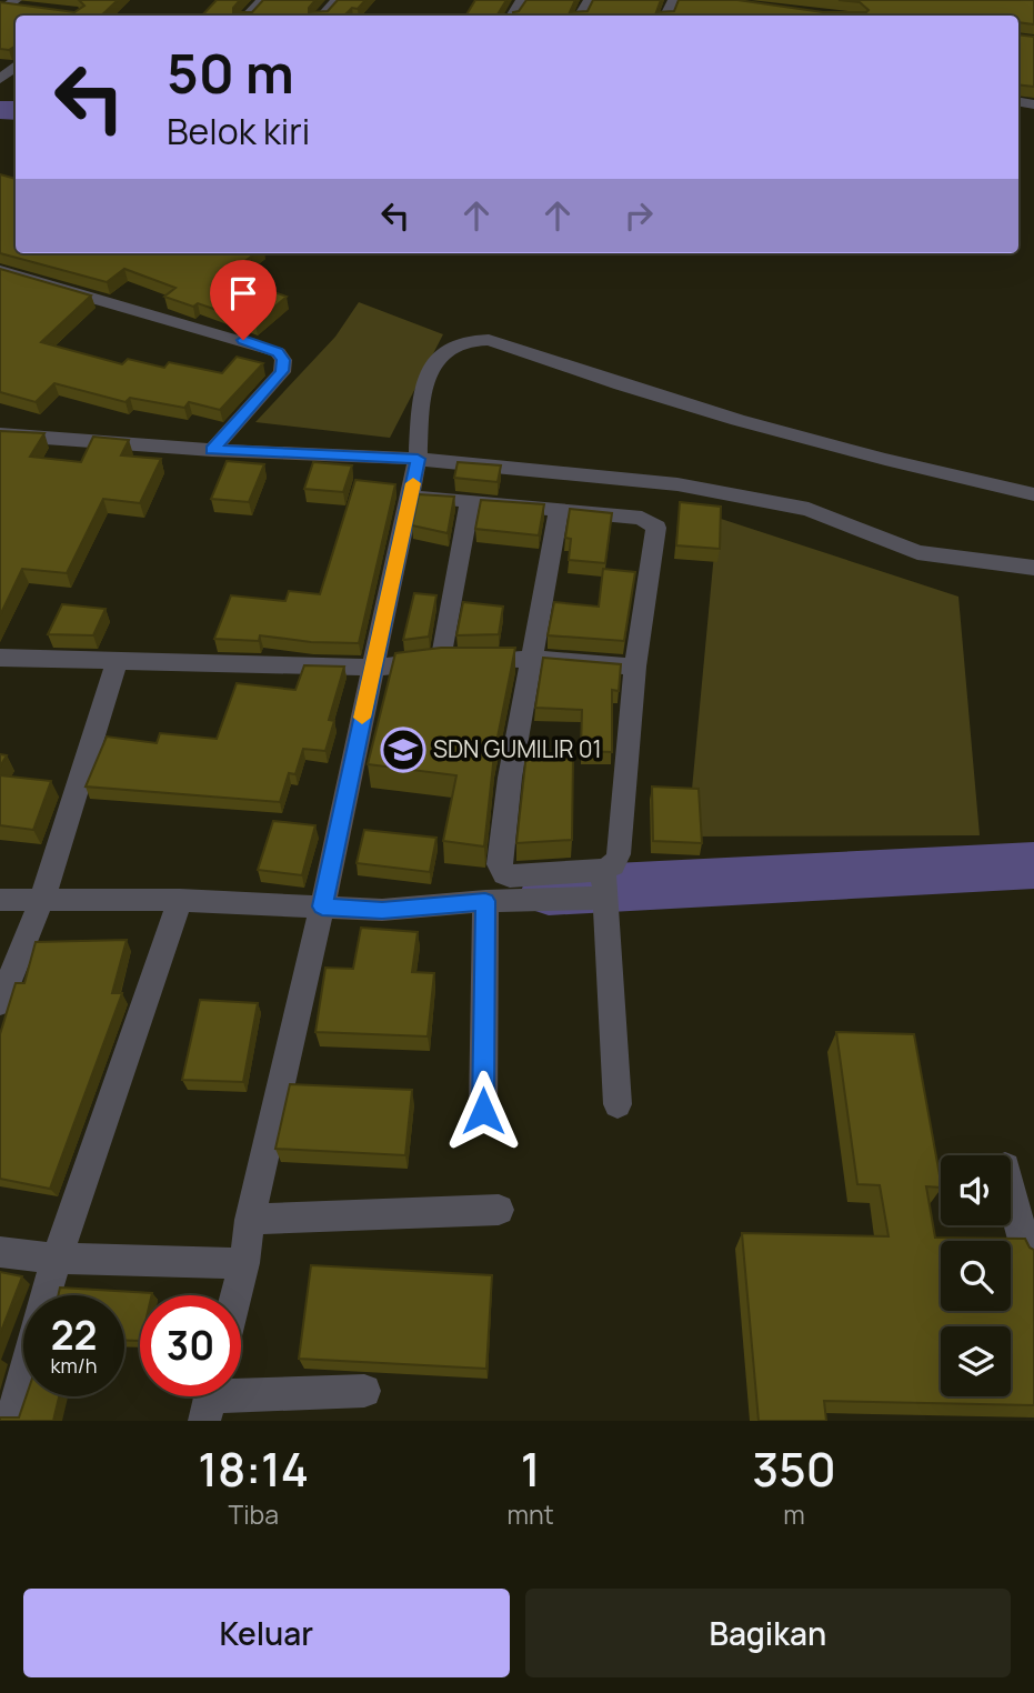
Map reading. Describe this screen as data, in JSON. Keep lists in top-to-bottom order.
{
  "places": {
    "school or university": ["SDN GUMILIR 01"]
  },
  "page": {
    "turn": ["50 m", "Belok kiri"],
    "speed": "22 km/h",
    "limit": "30",
    "eta": [
      "18:14",
      "Tiba",
      "1",
      "mnt",
      "350",
      "m"
    ],
    "buttons": ["Keluar", "Bagikan"]
  }
}
